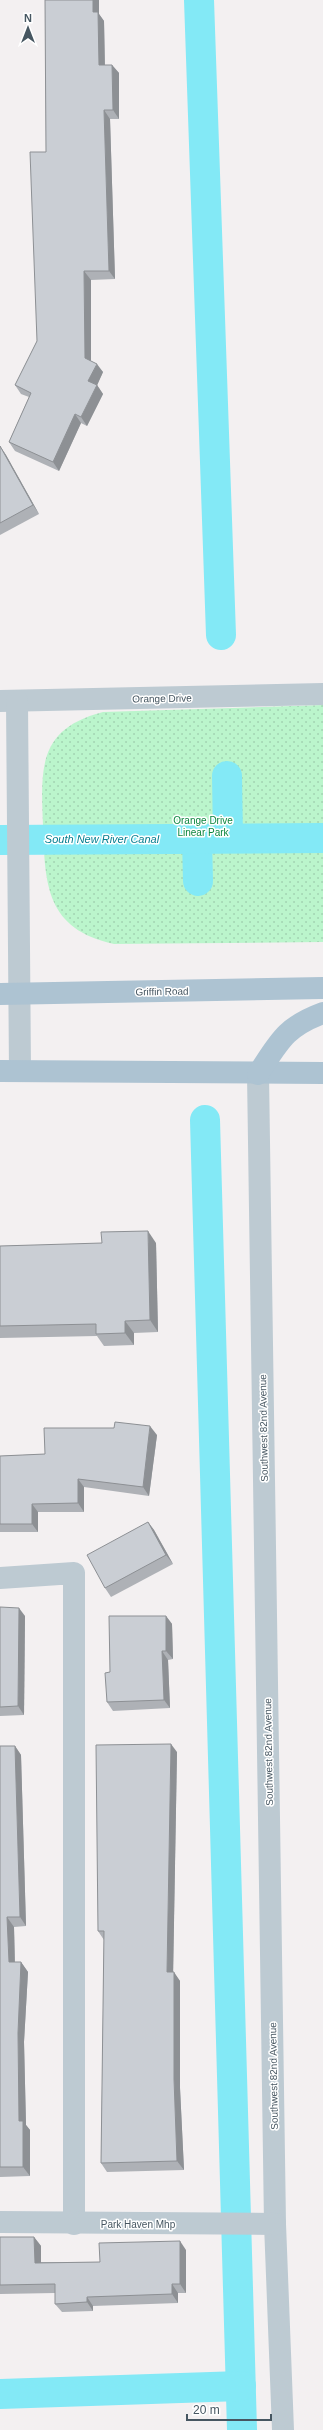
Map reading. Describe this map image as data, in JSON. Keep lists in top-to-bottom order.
{
  "streets": {
    "main road": ["Griffin Road"],
    "street": ["Orange Drive", "Southwest 82nd Avenue", "Park Haven Mhp"]
  },
  "crossings": [
    ["Southwest 82nd Avenue", "Park Haven Mhp"]
  ],
  "water": ["South New River Canal"],
  "parks": ["Orange Drive Linear Park"],
  "scale_bar": "20 m",
  "north": "top"
}
